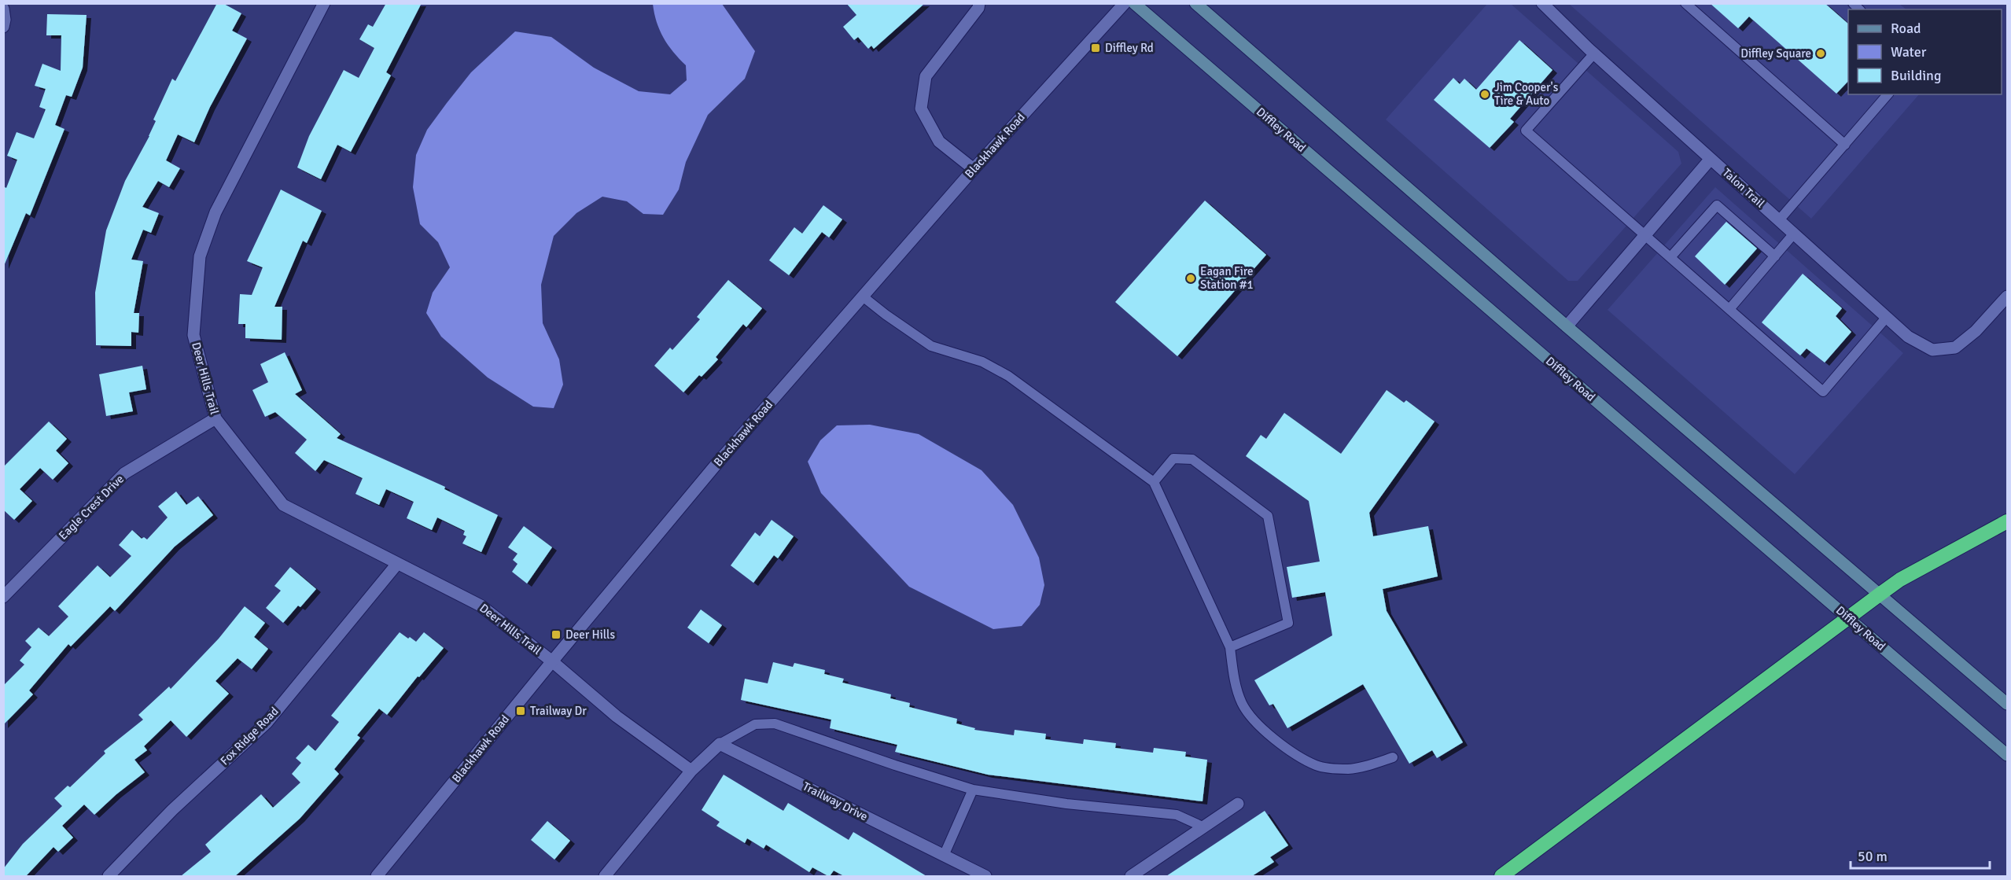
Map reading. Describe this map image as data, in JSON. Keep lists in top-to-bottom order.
{
  "streets": {
    "main road": ["Diffley Road"],
    "street": [
      "Blackhawk Road",
      "Talon Trail",
      "Deer Hills Trail",
      "Eagle Crest Drive",
      "Fox Ridge Road",
      "Trailway Drive"
    ]
  },
  "crossings": [
    ["Blackhawk Road", "Deer Hills Trail"],
    ["Deer Hills Trail", "Eagle Crest Drive"],
    ["Deer Hills Trail", "Fox Ridge Road"]
  ],
  "places": {
    "transit": ["Diffley Rd", "Deer Hills", "Trailway Dr"],
    "other": ["Diffley Square", "Jim Cooper's Tire & Auto", "Eagan Fire Station #1"]
  },
  "legend": ["Road", "Water", "Building"],
  "scale_bar": "50 m"
}
